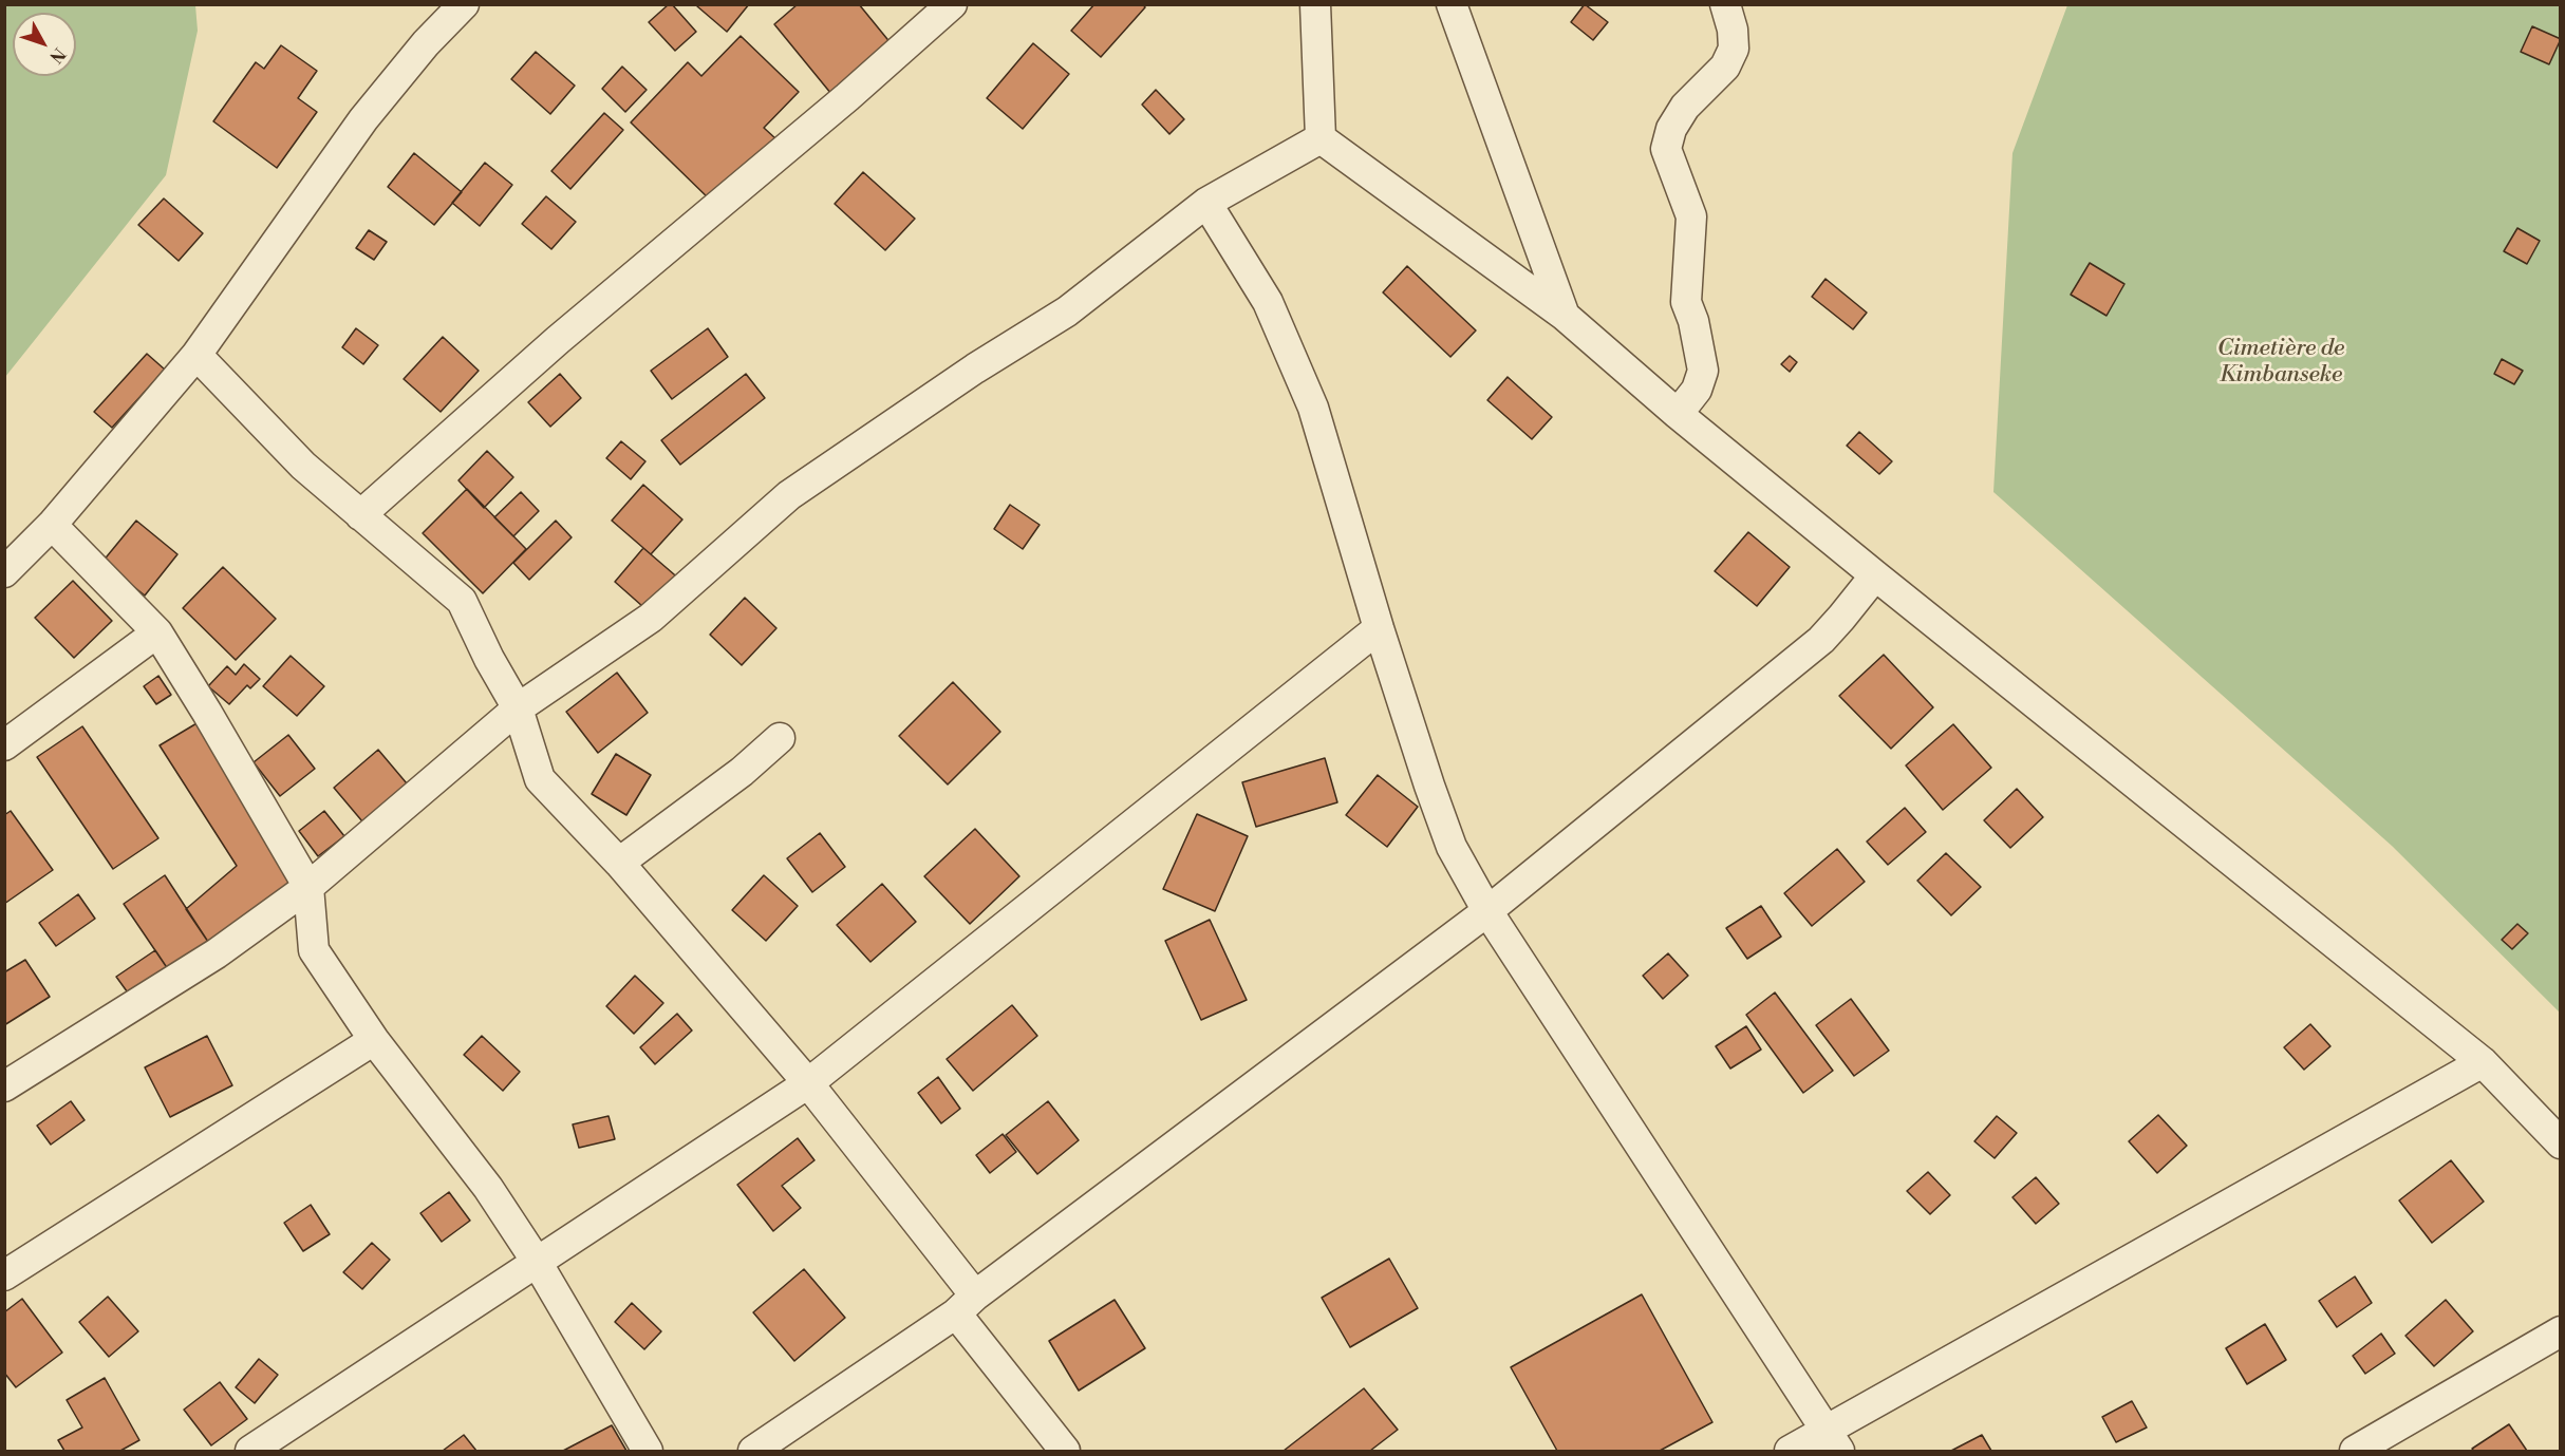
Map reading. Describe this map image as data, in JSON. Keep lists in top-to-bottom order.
{
  "parks": ["Cimetière de Kimbanseke"],
  "north": "bottom right"
}
